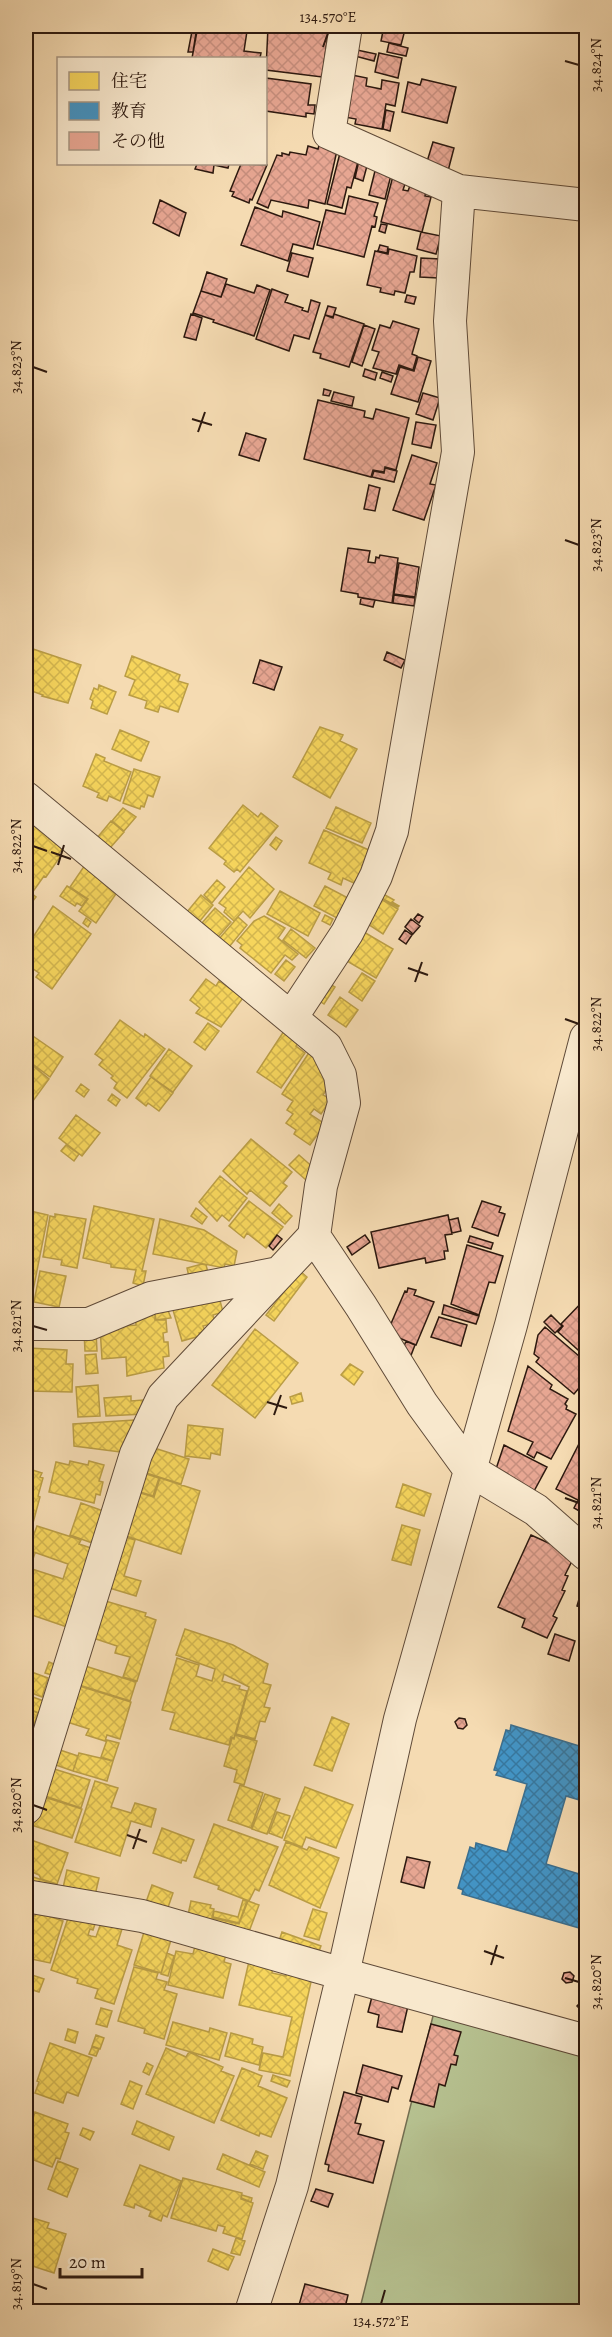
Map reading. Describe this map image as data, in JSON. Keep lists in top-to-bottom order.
{
  "legend": ["住宅", "教育", "その他"],
  "scale_bar": "20 m",
  "coordinates": [
    "134.570°E",
    "34.824°N",
    "34.823°N",
    "34.822°N",
    "34.821°N",
    "34.820°N",
    "34.819°N",
    "134.572°E"
  ]
}
